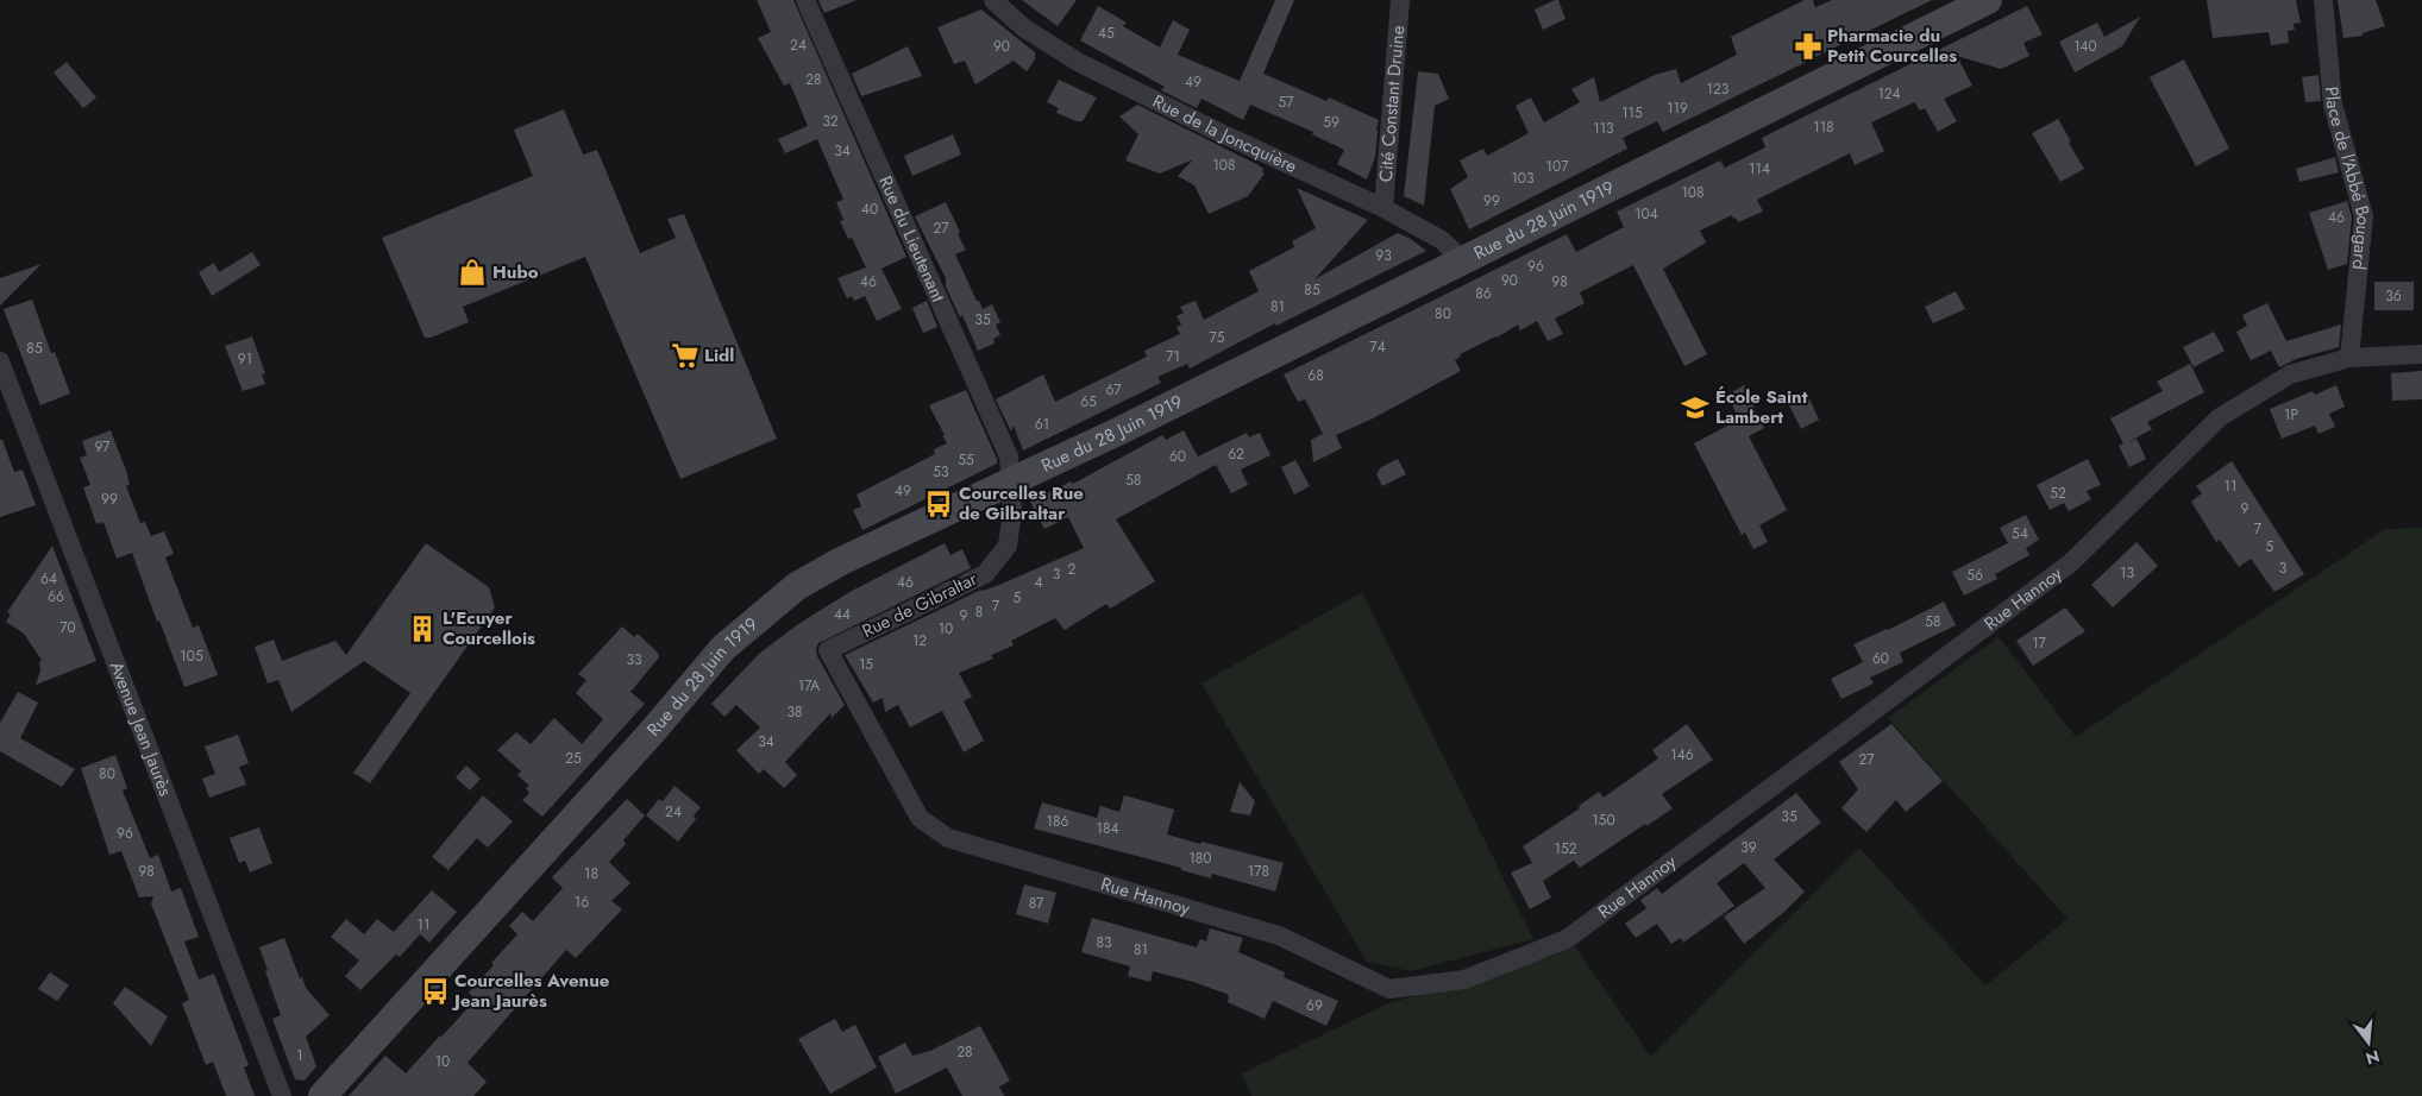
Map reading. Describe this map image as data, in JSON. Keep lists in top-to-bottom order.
{
  "streets": {
    "main road": ["Rue du 28 Juin 1919"],
    "street": [
      "Cité Constant Druine",
      "Rue de la Joncquière",
      "Place de l'Abbé Bougard",
      "Rue du Lieutenant",
      "Rue Hannoy",
      "Rue de Gibraltar",
      "Avenue Jean Jaurès"
    ]
  },
  "crossings": [
    ["Cité Constant Druine", "Rue de la Joncquière"],
    ["Rue de la Joncquière", "Rue du 28 Juin 1919"],
    ["Place de l'Abbé Bougard", "Rue Hannoy"],
    ["Rue du 28 Juin 1919", "Rue du Lieutenant"],
    ["Rue du 28 Juin 1919", "Rue de Gibraltar"],
    ["Rue du Lieutenant", "Rue de Gibraltar"],
    ["Rue Hannoy", "Rue de Gibraltar"]
  ],
  "places": {
    "pharmacy": ["Pharmacie du Petit Courcelles"],
    "shop": ["Hubo"],
    "supermarket": ["Lidl"],
    "school or university": ["École Saint Lambert"],
    "bus stop": ["Courcelles Rue de Gilbraltar", "Courcelles Avenue Jean Jaurès"],
    "building": ["L'Ecuyer Courcellois"]
  },
  "house_numbers": [
    "45",
    "24",
    "90",
    "140",
    "28",
    "49",
    "123",
    "124",
    "57",
    "119",
    "115",
    "32",
    "59",
    "118",
    "113",
    "34",
    "108",
    "107",
    "114",
    "103",
    "108",
    "99",
    "40",
    "104",
    "46",
    "27",
    "93",
    "96",
    "90",
    "46",
    "98",
    "85",
    "86",
    "36",
    "81",
    "80",
    "35",
    "75",
    "74",
    "85",
    "71",
    "91",
    "68",
    "67",
    "65",
    "1P",
    "61",
    "97",
    "62",
    "60",
    "55",
    "53",
    "58",
    "11",
    "49",
    "52",
    "99",
    "9",
    "7",
    "54",
    "5",
    "3",
    "2",
    "13",
    "3",
    "56",
    "64",
    "46",
    "4",
    "66",
    "5",
    "7",
    "8",
    "44",
    "9",
    "58",
    "70",
    "10",
    "12",
    "17",
    "105",
    "60",
    "33",
    "15",
    "17A",
    "38",
    "34",
    "146",
    "25",
    "27",
    "80",
    "24",
    "35",
    "150",
    "186",
    "184",
    "96",
    "39",
    "152",
    "180",
    "98",
    "178",
    "18",
    "16",
    "87",
    "11",
    "83",
    "81",
    "69",
    "28",
    "1",
    "10"
  ],
  "north": "bottom"
}
